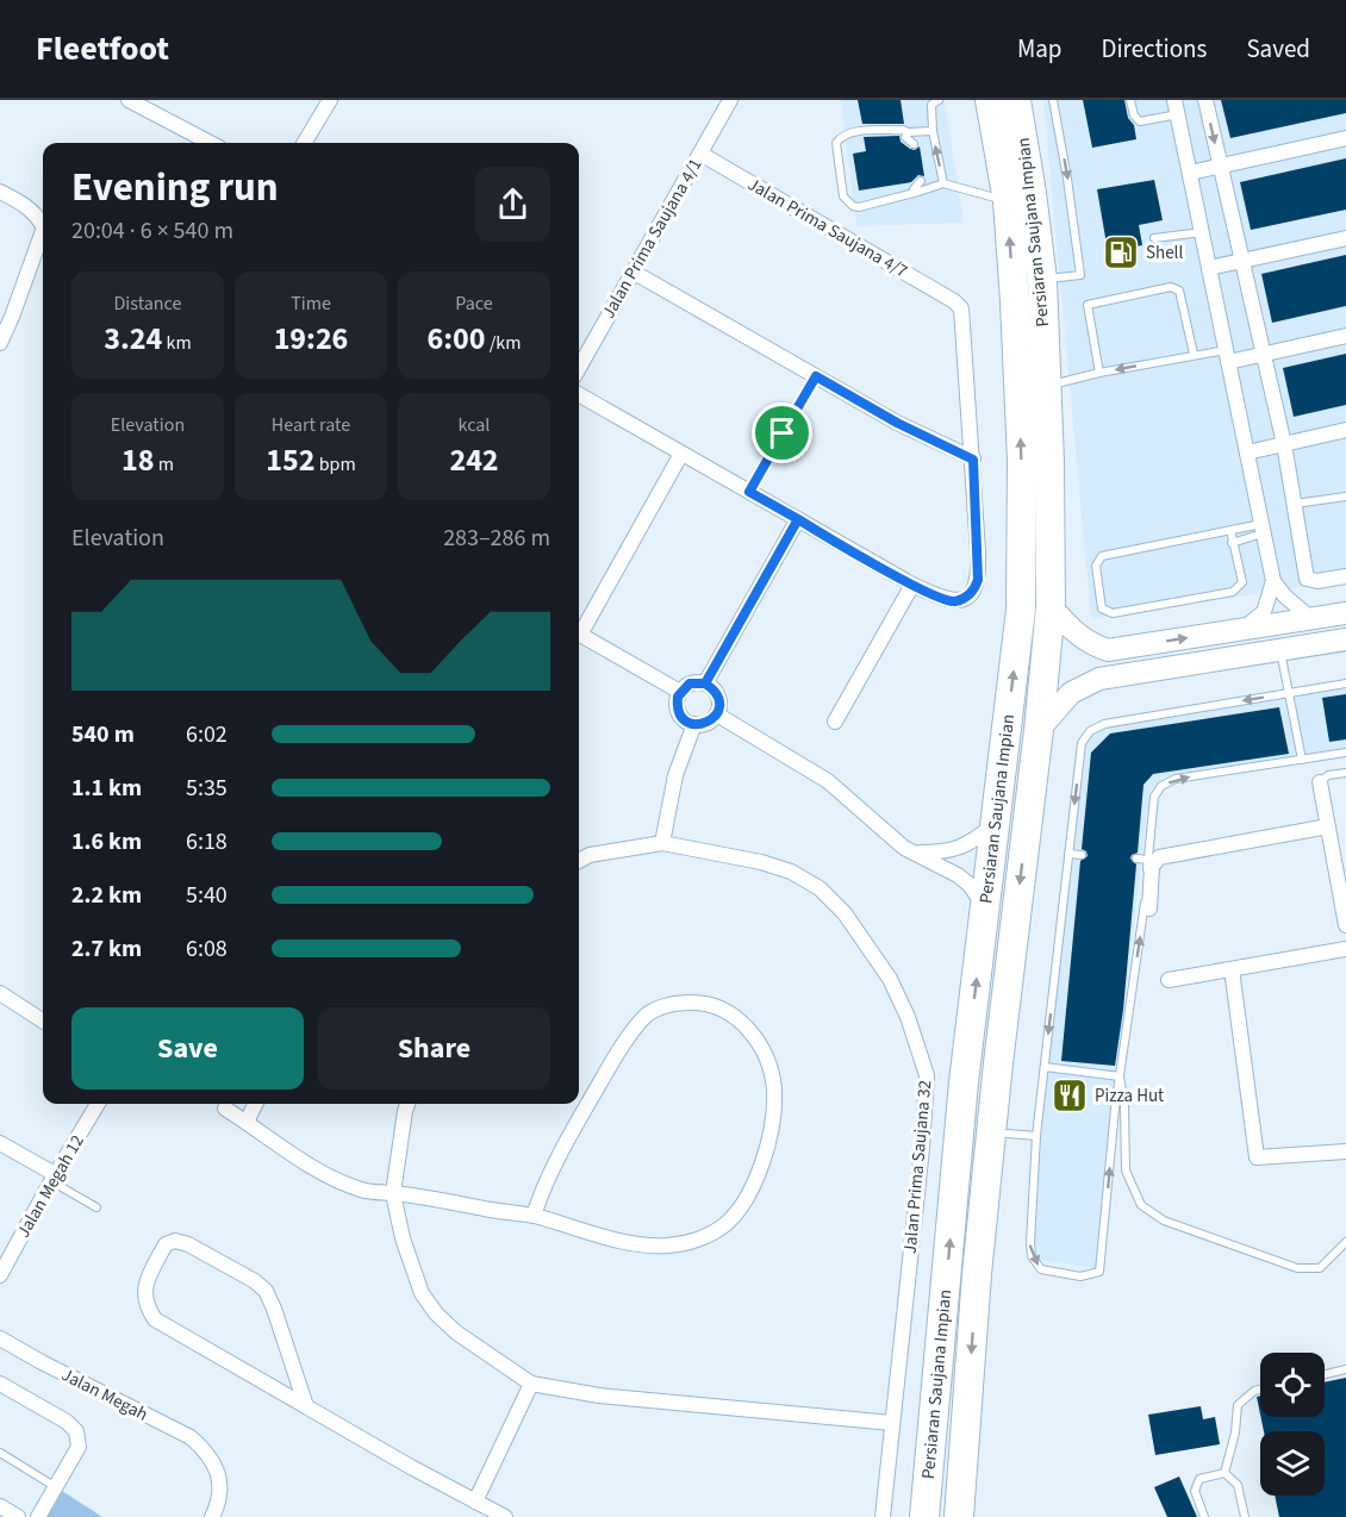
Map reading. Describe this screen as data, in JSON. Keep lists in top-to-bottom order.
{
  "streets": {
    "highway": ["Persiaran Saujana Impian"],
    "street": [
      "Jalan Prima Saujana 4/7",
      "Jalan Prima Saujana 4/1",
      "Jalan Prima Saujana 32",
      "Jalan Megah 12",
      "Jalan Megah"
    ]
  },
  "crossings": [
    ["Jalan Prima Saujana 4/7", "Jalan Prima Saujana 4/1"]
  ],
  "places": {
    "fuel station": ["Shell"],
    "restaurant": ["Pizza Hut"]
  },
  "page": {
    "header": "Fleetfoot",
    "nav": ["Map", "Directions", "Saved"],
    "heading": ["Evening run", "20:04 · 6 × 540 m"],
    "stats": [
      ["Distance", "3.24 km"],
      ["Time", "19:26"],
      ["Pace", "6:00 /km"],
      ["Elevation", "18 m"],
      ["Heart rate", "152 bpm"],
      ["kcal", "242"]
    ],
    "chart": ["Elevation", "283–286 m"],
    "list": [
      {
        "name": "540 m",
        "note": "6:02"
      },
      {
        "name": "1.1 km",
        "note": "5:35"
      },
      {
        "name": "1.6 km",
        "note": "6:18"
      },
      {
        "name": "2.2 km",
        "note": "5:40"
      },
      {
        "name": "2.7 km",
        "note": "6:08"
      }
    ],
    "buttons": ["Save", "Share"]
  }
}
